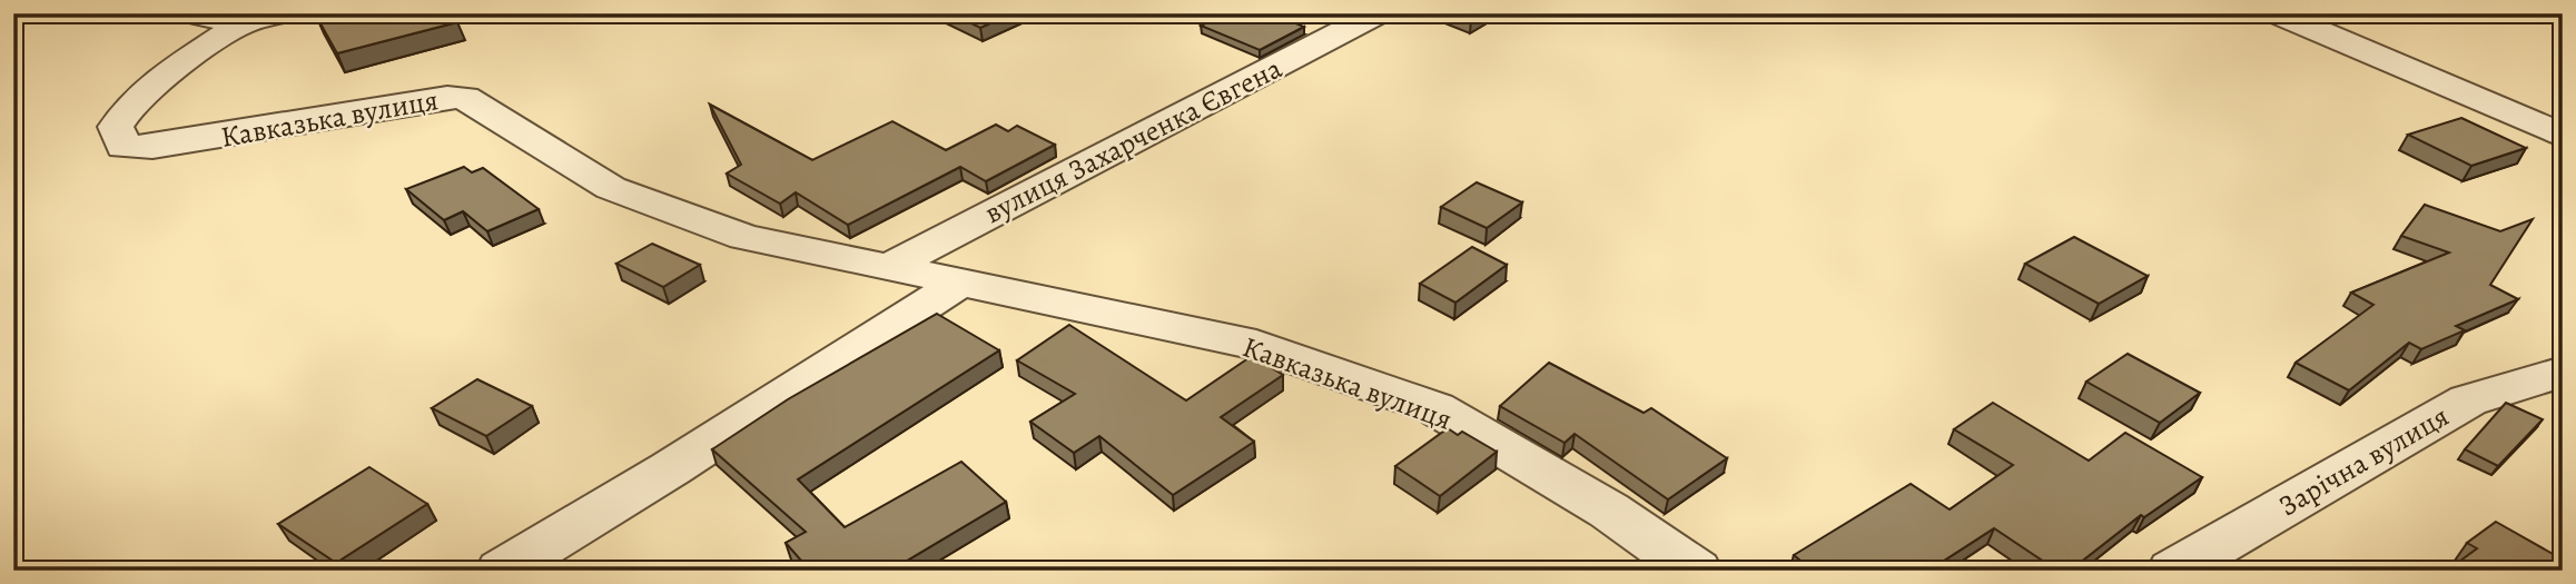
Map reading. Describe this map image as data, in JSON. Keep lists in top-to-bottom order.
{
  "streets": {
    "street": ["Кавказька вулиця", "вулиця Захарченка Євгена", "Зарічна вулиця"]
  },
  "crossings": [
    ["Кавказька вулиця", "вулиця Захарченка Євгена"]
  ]
}
